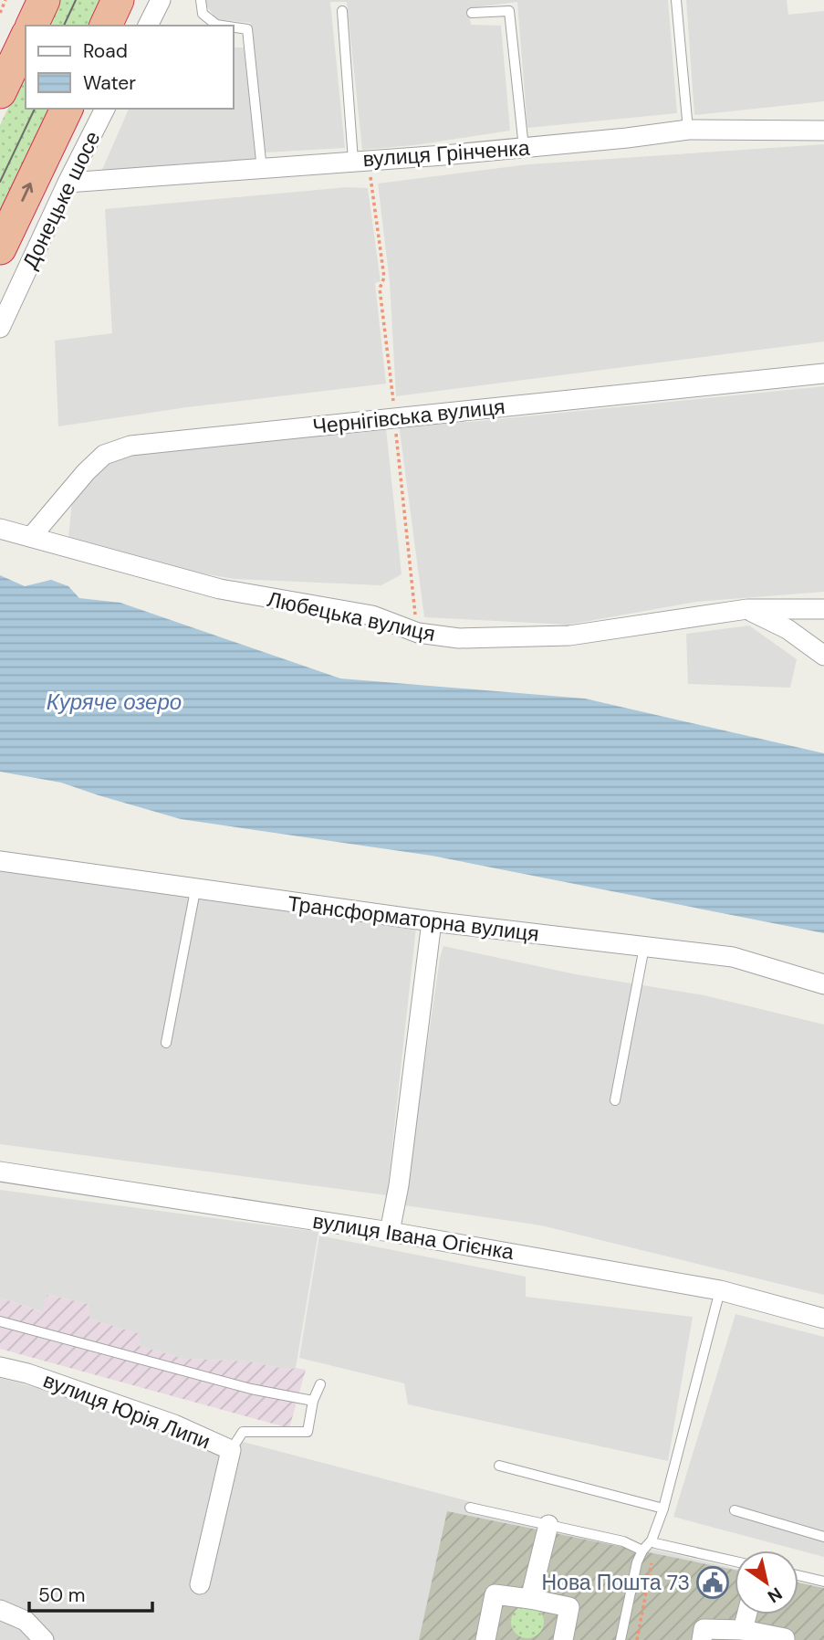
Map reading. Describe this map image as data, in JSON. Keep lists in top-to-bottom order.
{
  "streets": {
    "highway": ["Донецьке шосе"],
    "street": [
      "вулиця Грінченка",
      "Чернігівська вулиця",
      "Любецька вулиця",
      "Трансформаторна вулиця",
      "вулиця Івана Огієнка",
      "вулиця Юрія Липи"
    ]
  },
  "crossings": [
    ["вулиця Грінченка", "Донецьке шосе"],
    ["Чернігівська вулиця", "Любецька вулиця"]
  ],
  "one_way": ["Донецьке шосе"],
  "water": ["Куряче озеро"],
  "places": {
    "public building": ["Нова Пошта 73"]
  },
  "legend": ["Road", "Water"],
  "scale_bar": "50 m",
  "north": "bottom right"
}
